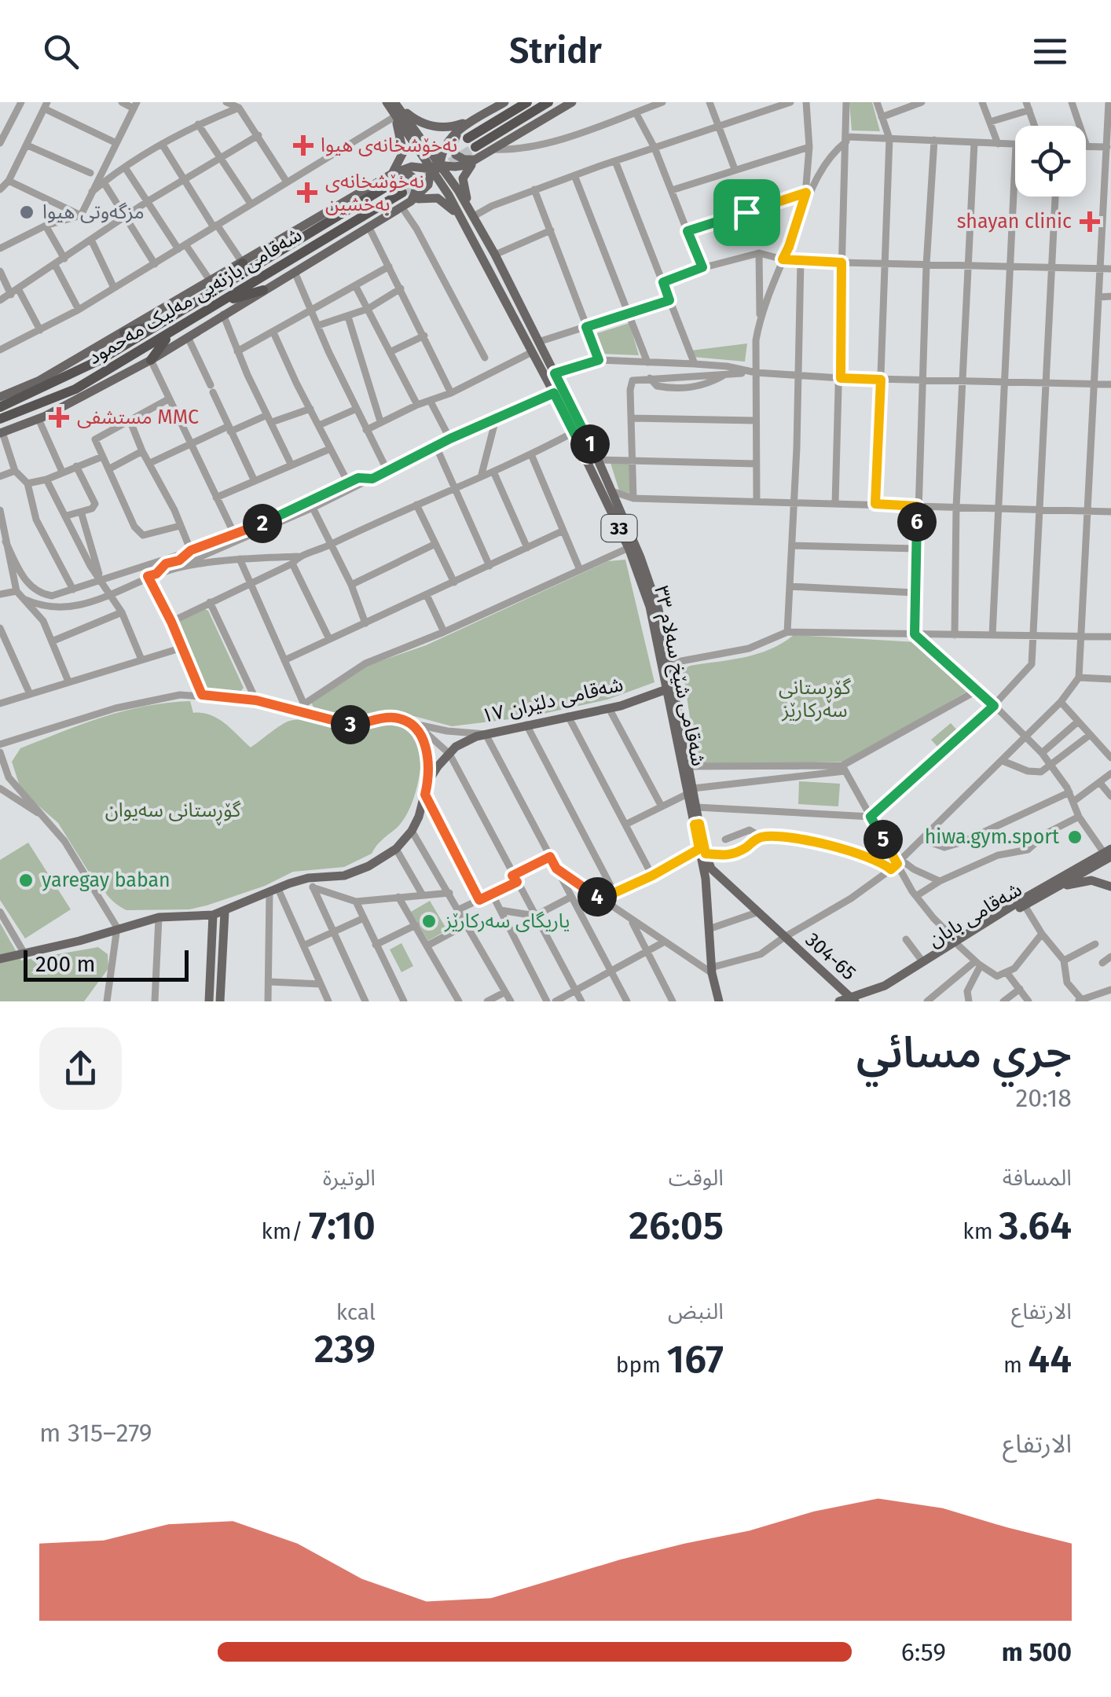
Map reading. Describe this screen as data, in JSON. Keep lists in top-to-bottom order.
{
  "streets": {
    "highway": ["شەقامی بازنەیی مەلیک مەحمود"],
    "main road": [
      "33",
      "شەقامی شێخ سەلام ٣٣",
      "شەقامی دلێران ١٧",
      "شەقامی بابان",
      "304-65"
    ]
  },
  "crossings": [
    ["شەقامی شێخ سەلام ٣٣", "شەقامی دلێران ١٧"],
    ["شەقامی شێخ سەلام ٣٣", "304-65"],
    ["شەقامی بابان", "304-65"]
  ],
  "parks": ["گۆڕستانی سەرکارێز", "گۆڕستانی سەیوان"],
  "places": {
    "health": [
      "نەخۆشخانەی هیوا",
      "نەخۆشخانەی بەخشین",
      "shayan clinic",
      "مستشفى MMC"
    ],
    "other": [
      "مزگەوتی هیوا",
      "hiwa.gym.sport",
      "yaregay baban",
      "یاریگای سەرکارێز"
    ]
  },
  "scale_bar": "200 m",
  "page": {
    "header": "Stridr",
    "pins": [
      "1",
      "6",
      "2",
      "3",
      "5",
      "4"
    ],
    "scale": "200 m",
    "heading": ["جري مسائي", "20:18"],
    "stats": [
      ["المسافة", "3.64 km"],
      ["الوقت", "26:05"],
      ["الوتيرة", "7:10 /km"],
      ["الارتفاع", "44 m"],
      ["النبض", "167 bpm"],
      ["kcal", "239"]
    ],
    "chart": ["الارتفاع", "279–315 m"],
    "list": [
      {
        "name": "500 m",
        "note": "6:59"
      }
    ]
  }
}
